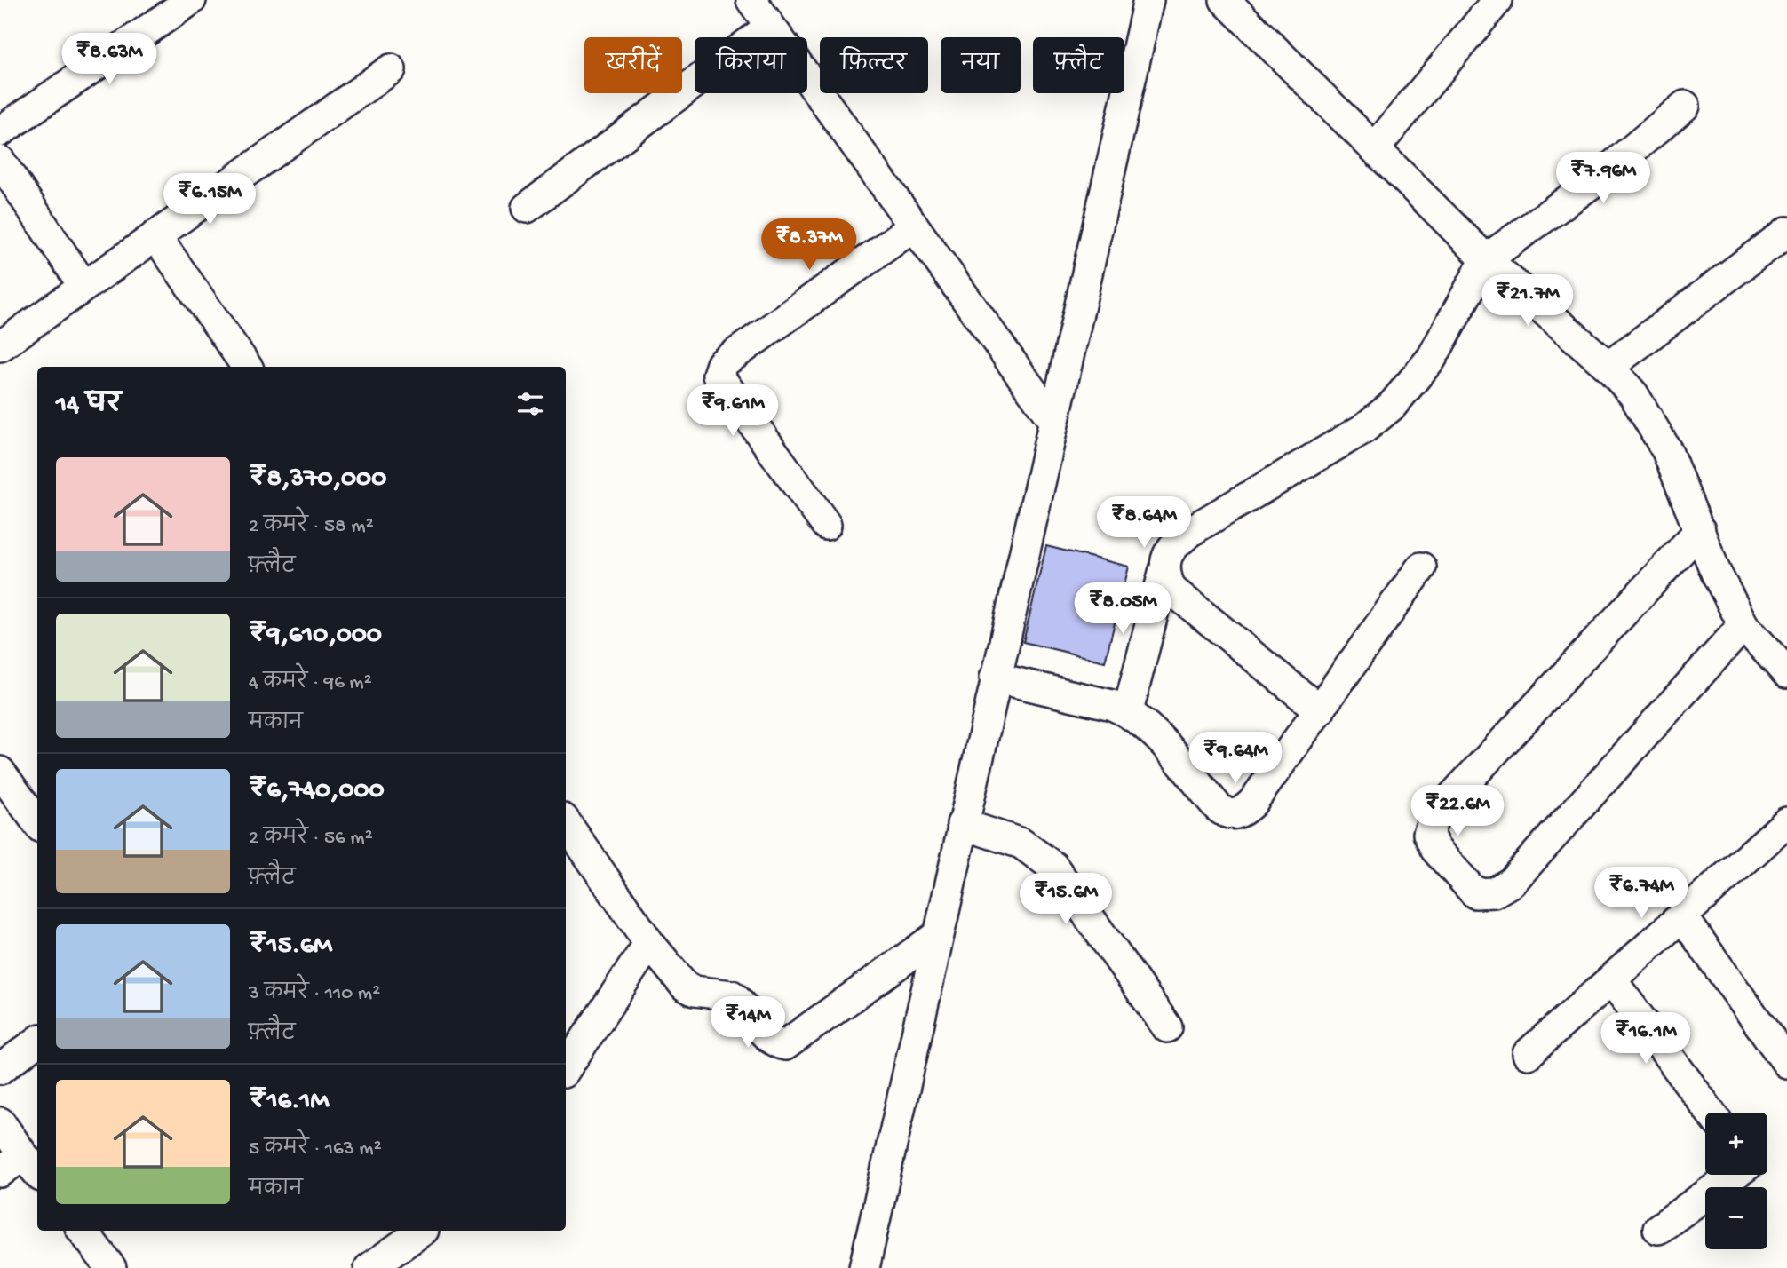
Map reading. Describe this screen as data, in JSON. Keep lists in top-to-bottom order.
{
  "page": {
    "price": [
      "₹8.63M",
      "₹7.96M",
      "₹6.15M",
      "₹8.37M",
      "₹21.7M",
      "₹9.61M",
      "₹8.64M",
      "₹8.05M",
      "₹9.64M",
      "₹22.6M",
      "₹6.74M",
      "₹15.6M",
      "₹14M",
      "₹16.1M"
    ],
    "chip": [
      "खरीदें",
      "किराया",
      "फ़िल्टर",
      "नया",
      "फ़्लैट"
    ],
    "heading": "14 घर",
    "list": [
      {
        "name": "₹8,370,000",
        "note": "2 कमरे · 58 m² · फ़्लैट"
      },
      {
        "name": "₹9,610,000",
        "note": "4 कमरे · 96 m² · मकान"
      },
      {
        "name": "₹6,740,000",
        "note": "2 कमरे · 56 m² · फ़्लैट"
      },
      {
        "name": "₹15.6M",
        "note": "3 कमरे · 110 m² · फ़्लैट"
      },
      {
        "name": "₹16.1M",
        "note": "5 कमरे · 163 m² · मकान"
      }
    ],
    "map_buttons": ["+", "−"]
  }
}
